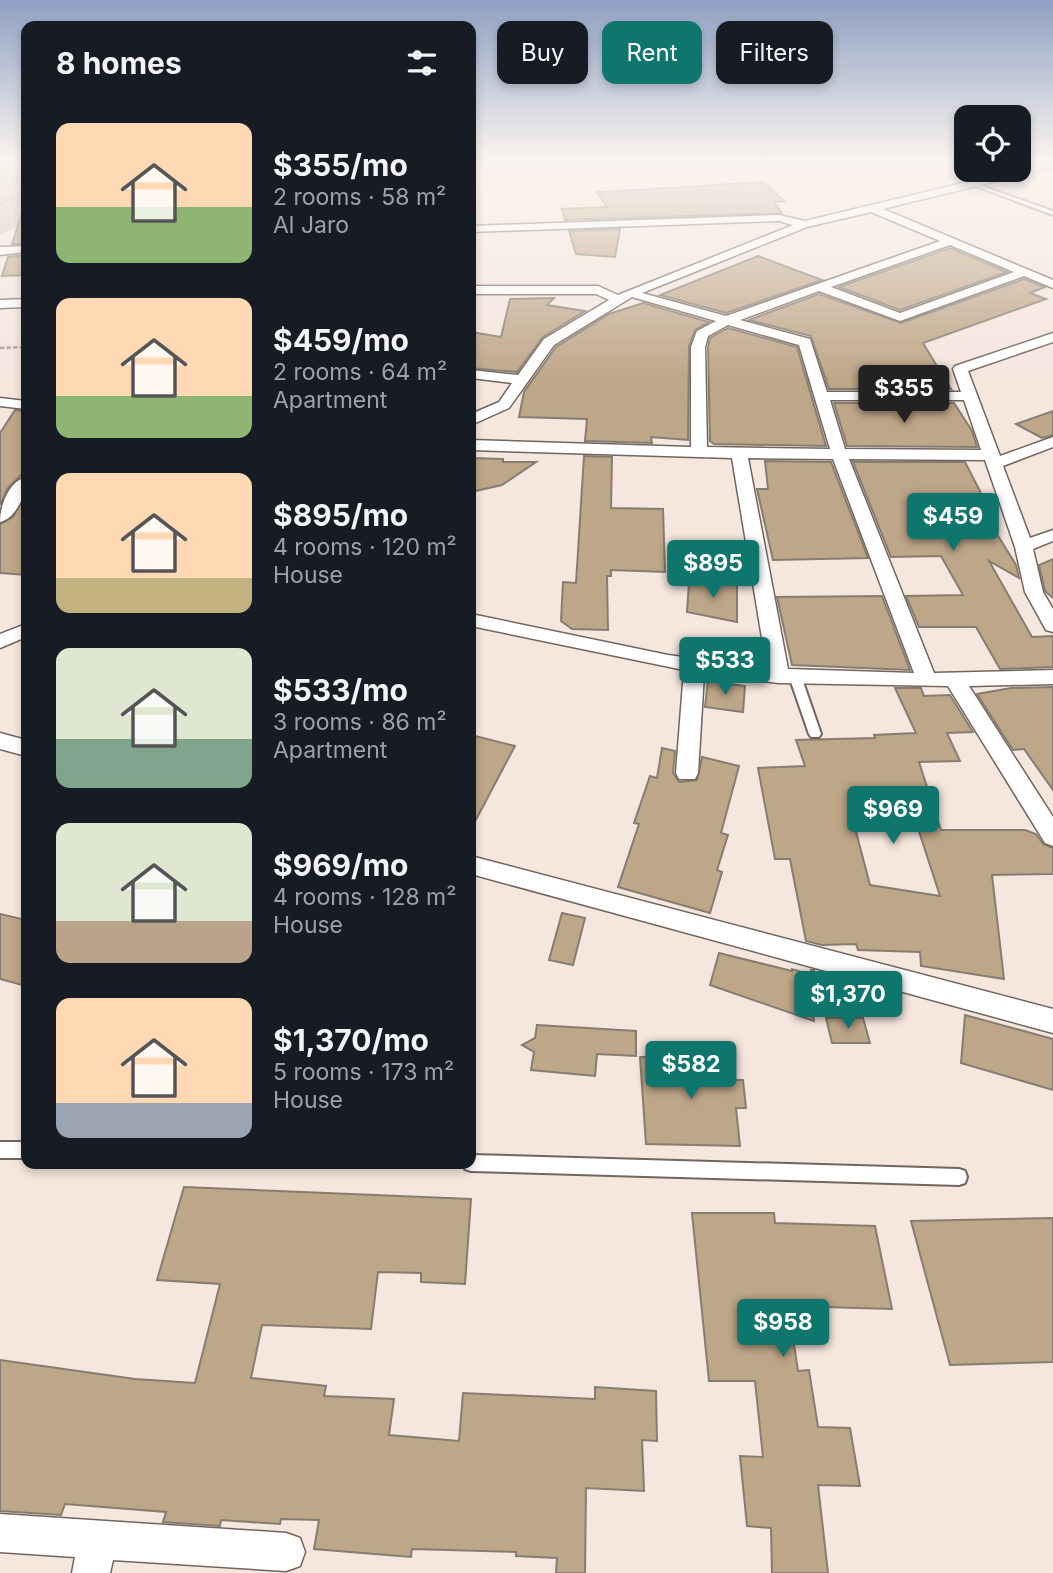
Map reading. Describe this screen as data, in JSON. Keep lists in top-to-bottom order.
{
  "page": {
    "chip": ["Buy", "Rent", "Filters"],
    "heading": "8 homes",
    "list": [
      {
        "name": "$355/mo",
        "note": "2 rooms · 58 m² · Al Jaro"
      },
      {
        "name": "$459/mo",
        "note": "2 rooms · 64 m² · Apartment"
      },
      {
        "name": "$895/mo",
        "note": "4 rooms · 120 m² · House"
      },
      {
        "name": "$533/mo",
        "note": "3 rooms · 86 m² · Apartment"
      },
      {
        "name": "$969/mo",
        "note": "4 rooms · 128 m² · House"
      },
      {
        "name": "$1,370/mo",
        "note": "5 rooms · 173 m² · House"
      }
    ],
    "price": [
      "$355",
      "$459",
      "$895",
      "$533",
      "$969",
      "$1,370",
      "$582",
      "$958"
    ]
  }
}
